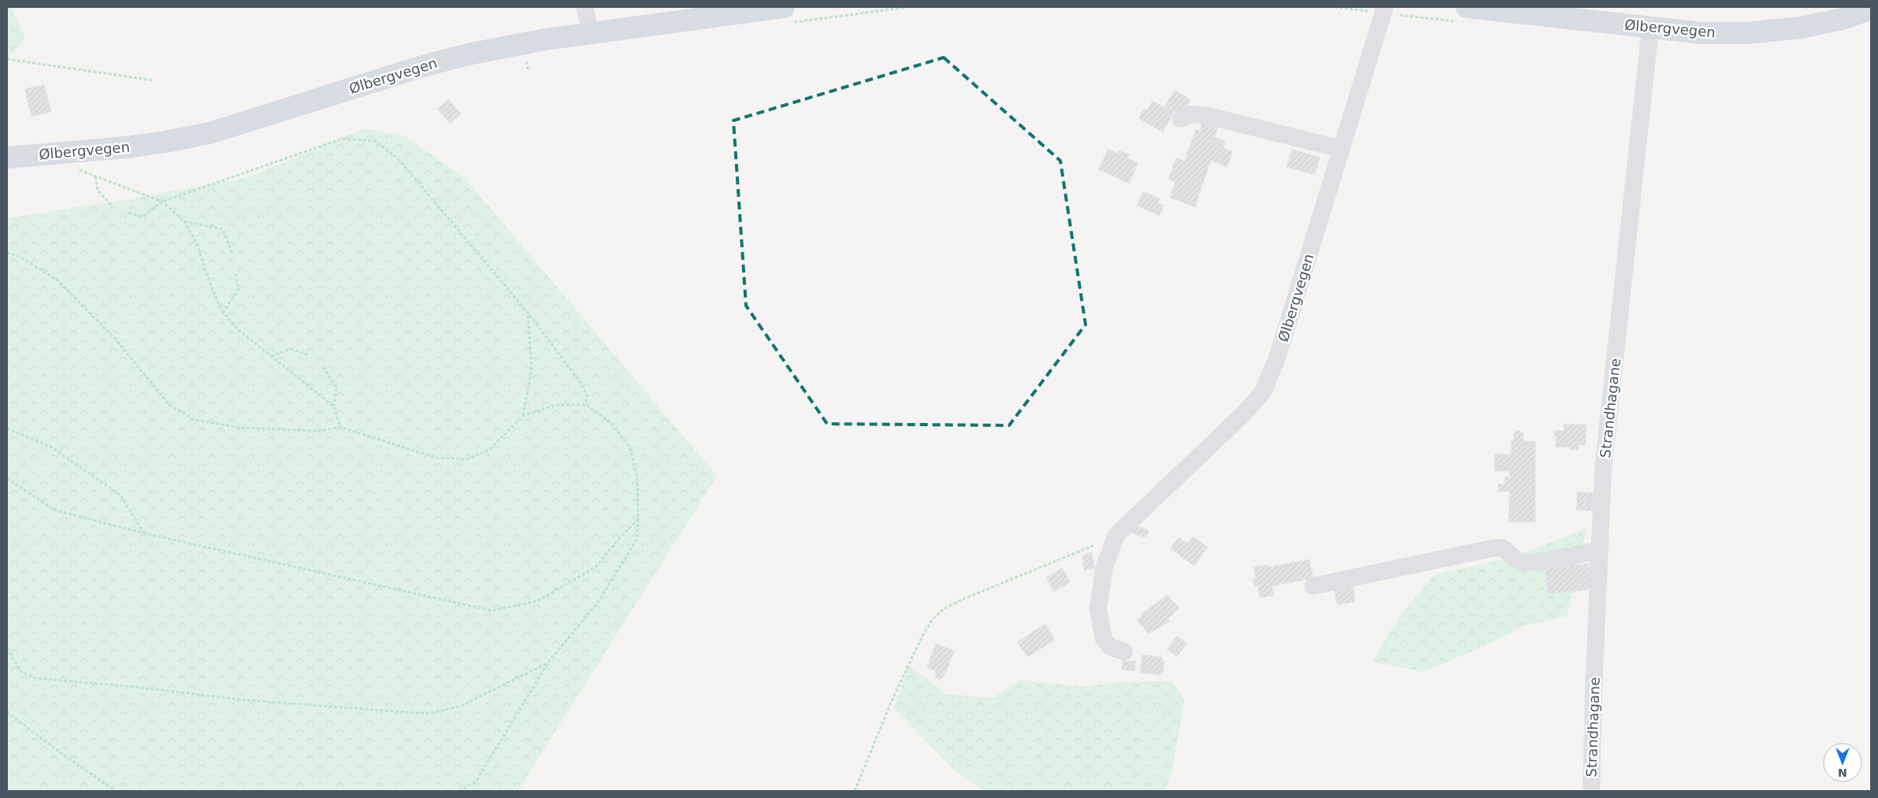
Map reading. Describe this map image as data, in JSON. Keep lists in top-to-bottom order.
{
  "streets": {
    "main road": ["Ølbergvegen"],
    "street": ["Strandhagane"]
  },
  "crossings": [
    ["Ølbergvegen", "Strandhagane"]
  ],
  "north": "bottom"
}
